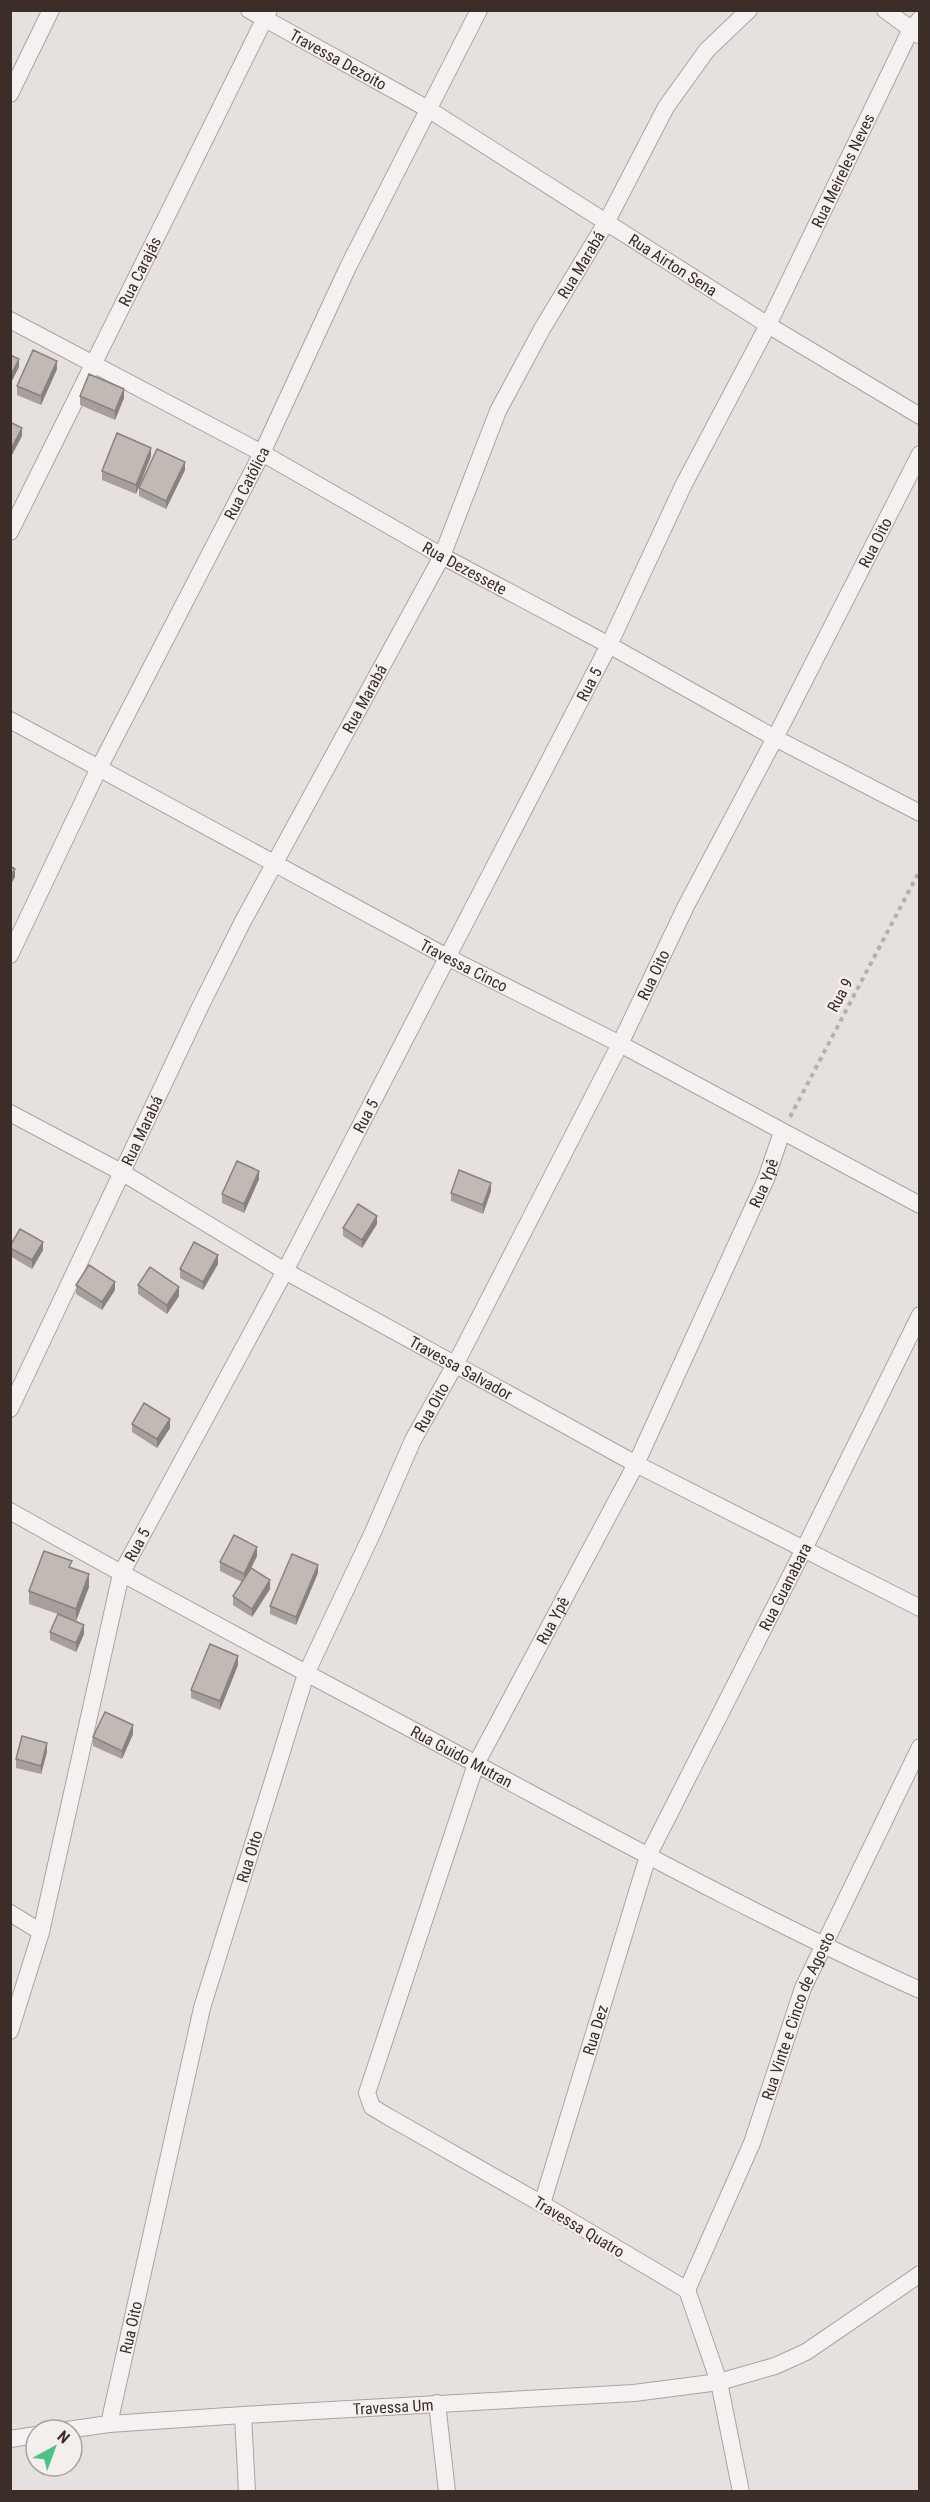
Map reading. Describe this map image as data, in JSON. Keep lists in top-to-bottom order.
{
  "streets": {
    "street": [
      "Travessa Dezoito",
      "Rua Meireles Neves",
      "Rua Airton Sena",
      "Rua Marabá",
      "Rua Carajás",
      "Rua Católica",
      "Rua Oito",
      "Rua Dezessete",
      "Rua 5",
      "Travessa Cinco",
      "Rua Ypê",
      "Travessa Salvador",
      "Rua Guanabara",
      "Rua Guido Mutran",
      "Rua Vinte e Cinco de Agosto",
      "Rua Dez",
      "Travessa Quatro",
      "Travessa Um"
    ],
    "path": ["Rua 9"]
  },
  "crossings": [
    ["Travessa Dezoito", "Rua Airton Sena"],
    ["Travessa Dezoito", "Rua Carajás"],
    ["Travessa Dezoito", "Rua Católica"],
    ["Rua Meireles Neves", "Rua Airton Sena"],
    ["Rua Meireles Neves", "Rua 5"],
    ["Rua Airton Sena", "Rua Marabá"],
    ["Rua Airton Sena", "Rua Católica"],
    ["Rua Airton Sena", "Rua 5"],
    ["Rua Marabá", "Rua Dezessete"],
    ["Rua Marabá", "Travessa Cinco"],
    ["Rua Marabá", "Travessa Salvador"],
    ["Rua Carajás", "Rua Dezessete"],
    ["Rua Católica", "Rua Dezessete"],
    ["Rua Católica", "Travessa Cinco"],
    ["Rua Oito", "Rua Dezessete"],
    ["Rua Oito", "Travessa Cinco"],
    ["Rua Oito", "Travessa Salvador"],
    ["Rua Oito", "Rua Guido Mutran"],
    ["Rua Oito", "Travessa Um"],
    ["Rua Dezessete", "Rua 5"],
    ["Rua 5", "Travessa Cinco"],
    ["Rua 5", "Travessa Salvador"],
    ["Rua 5", "Rua Guido Mutran"],
    ["Travessa Cinco", "Rua 9"],
    ["Travessa Cinco", "Rua Ypê"],
    ["Rua 9", "Rua Ypê"],
    ["Rua Ypê", "Travessa Salvador"],
    ["Rua Ypê", "Rua Guido Mutran"],
    ["Rua Ypê", "Travessa Quatro"],
    ["Travessa Salvador", "Rua Guanabara"],
    ["Rua Guanabara", "Rua Guido Mutran"],
    ["Rua Guanabara", "Rua Dez"],
    ["Rua Guido Mutran", "Rua Vinte e Cinco de Agosto"],
    ["Rua Guido Mutran", "Rua Dez"],
    ["Rua Vinte e Cinco de Agosto", "Travessa Quatro"],
    ["Rua Dez", "Travessa Quatro"]
  ],
  "north": "top right"
}
